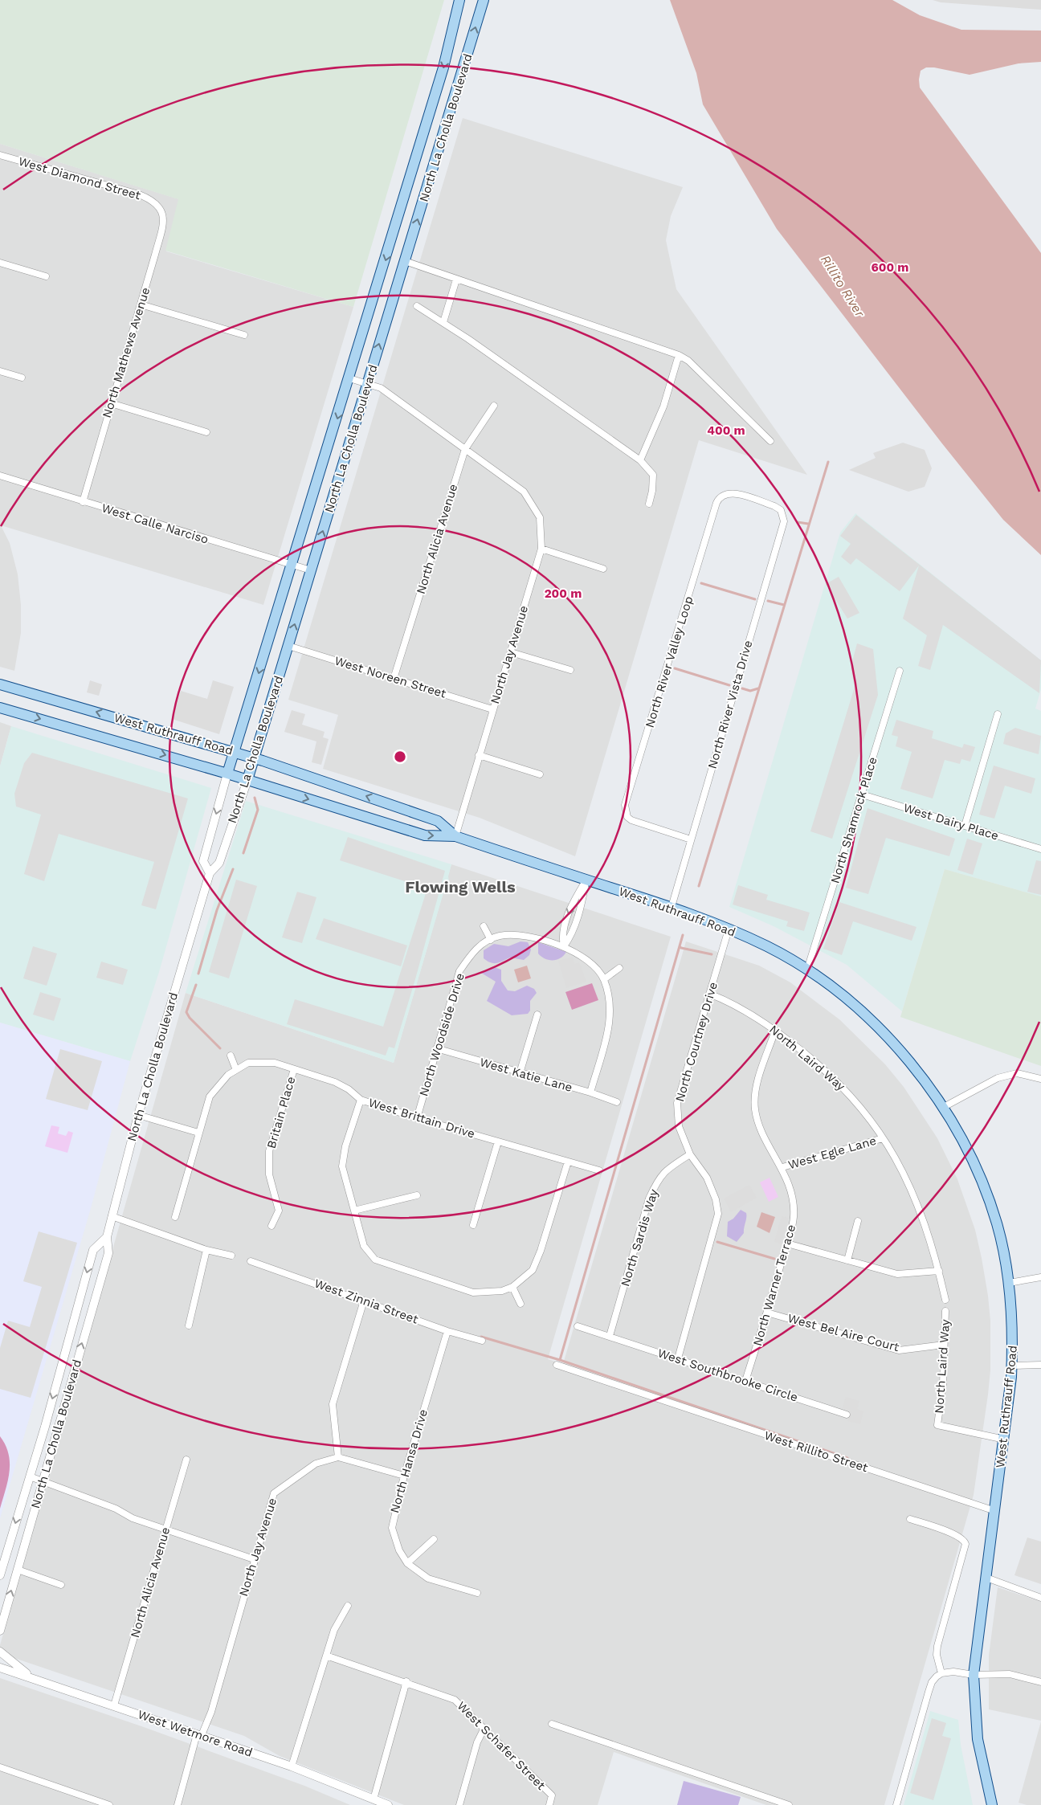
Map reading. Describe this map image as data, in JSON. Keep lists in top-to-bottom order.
{
  "streets": {
    "main road": ["North La Cholla Boulevard", "West Ruthrauff Road"],
    "street": [
      "West Diamond Street",
      "North Mathews Avenue",
      "West Calle Narciso",
      "North Alicia Avenue",
      "North Jay Avenue",
      "North River Valley Loop",
      "West Noreen Street",
      "North River Vista Drive",
      "North Shamrock Place",
      "West Dairy Place",
      "North Woodside Drive",
      "North Courtney Drive",
      "North Laird Way",
      "West Katie Lane",
      "Britain Place",
      "West Brittain Drive",
      "West Egle Lane",
      "North Sardis Way",
      "North Warner Terrace",
      "West Zinnia Street",
      "West Bel Aire Court",
      "West Southbrooke Circle",
      "West Rillito Street",
      "North Hansa Drive",
      "West Wetmore Road",
      "West Schafer Street"
    ]
  },
  "crossings": [
    ["North La Cholla Boulevard", "West Calle Narciso"],
    ["North La Cholla Boulevard", "North Jay Avenue"],
    ["North La Cholla Boulevard", "West Noreen Street"],
    ["North La Cholla Boulevard", "West Ruthrauff Road"],
    ["West Diamond Street", "North Mathews Avenue"],
    ["North Mathews Avenue", "West Calle Narciso"],
    ["North Alicia Avenue", "North Jay Avenue"],
    ["North Alicia Avenue", "West Noreen Street"],
    ["North Alicia Avenue", "West Wetmore Road"],
    ["North Jay Avenue", "West Noreen Street"],
    ["North Jay Avenue", "West Ruthrauff Road"],
    ["North Jay Avenue", "West Wetmore Road"],
    ["North River Valley Loop", "North River Vista Drive"],
    ["North River Vista Drive", "West Ruthrauff Road"],
    ["West Ruthrauff Road", "North Shamrock Place"],
    ["West Ruthrauff Road", "North Courtney Drive"],
    ["West Ruthrauff Road", "North Laird Way"],
    ["West Ruthrauff Road", "West Rillito Street"],
    ["North Shamrock Place", "West Dairy Place"],
    ["North Woodside Drive", "West Katie Lane"],
    ["North Woodside Drive", "West Brittain Drive"],
    ["North Courtney Drive", "North Laird Way"],
    ["North Courtney Drive", "North Sardis Way"],
    ["North Courtney Drive", "West Southbrooke Circle"],
    ["North Laird Way", "West Egle Lane"],
    ["North Laird Way", "North Warner Terrace"],
    ["North Laird Way", "West Bel Aire Court"],
    ["Britain Place", "West Brittain Drive"],
    ["West Egle Lane", "North Warner Terrace"],
    ["North Sardis Way", "West Southbrooke Circle"],
    ["North Warner Terrace", "West Bel Aire Court"],
    ["North Warner Terrace", "West Southbrooke Circle"],
    ["West Zinnia Street", "North Hansa Drive"]
  ],
  "districts": ["Flowing Wells"],
  "water": ["Rillito River"],
  "rings": ["600 m", "400 m", "200 m"]
}
